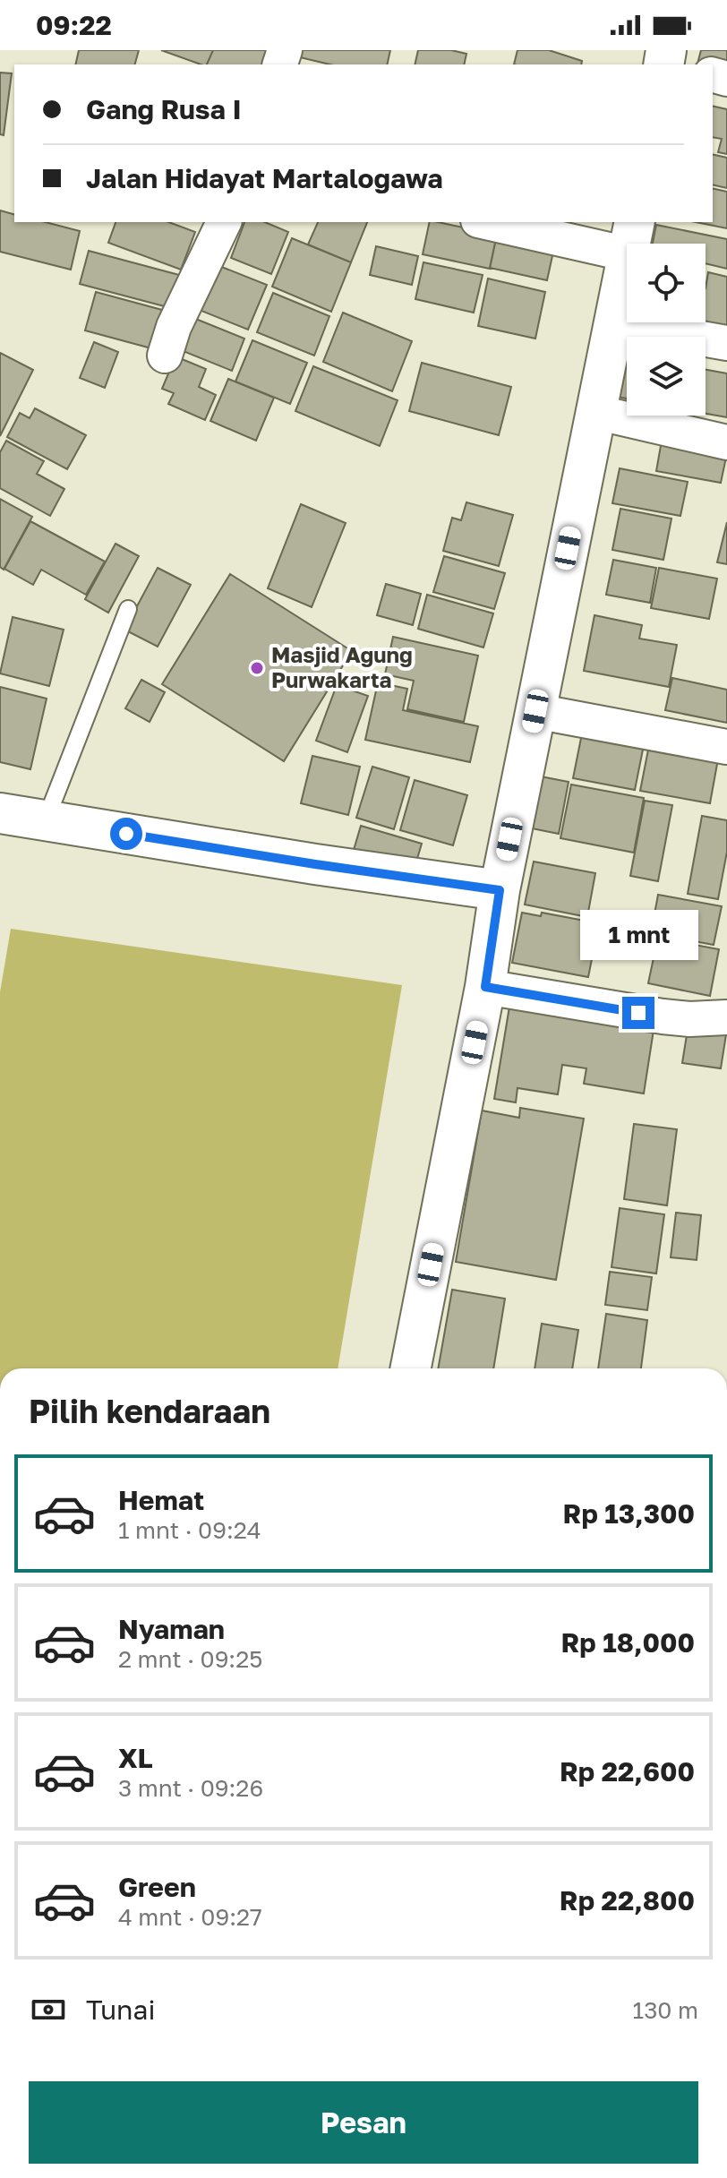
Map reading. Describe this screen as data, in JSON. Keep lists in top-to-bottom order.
{
  "places": ["Masjid Agung Purwakarta"],
  "page": {
    "status": "09:22",
    "banner": ["Gang Rusa I", "Jalan Hidayat Martalogawa"],
    "bubble": "1 mnt",
    "heading": "Pilih kendaraan",
    "list": [
      {
        "name": "Hemat",
        "note": "1 mnt · 09:24",
        "value": "Rp 13,300"
      },
      {
        "name": "Nyaman",
        "note": "2 mnt · 09:25",
        "value": "Rp 18,000"
      },
      {
        "name": "XL",
        "note": "3 mnt · 09:26",
        "value": "Rp 22,600"
      },
      {
        "name": "Green",
        "note": "4 mnt · 09:27",
        "value": "Rp 22,800"
      }
    ],
    "pay": ["Tunai", "130 m"],
    "buttons": "Pesan"
  }
}
